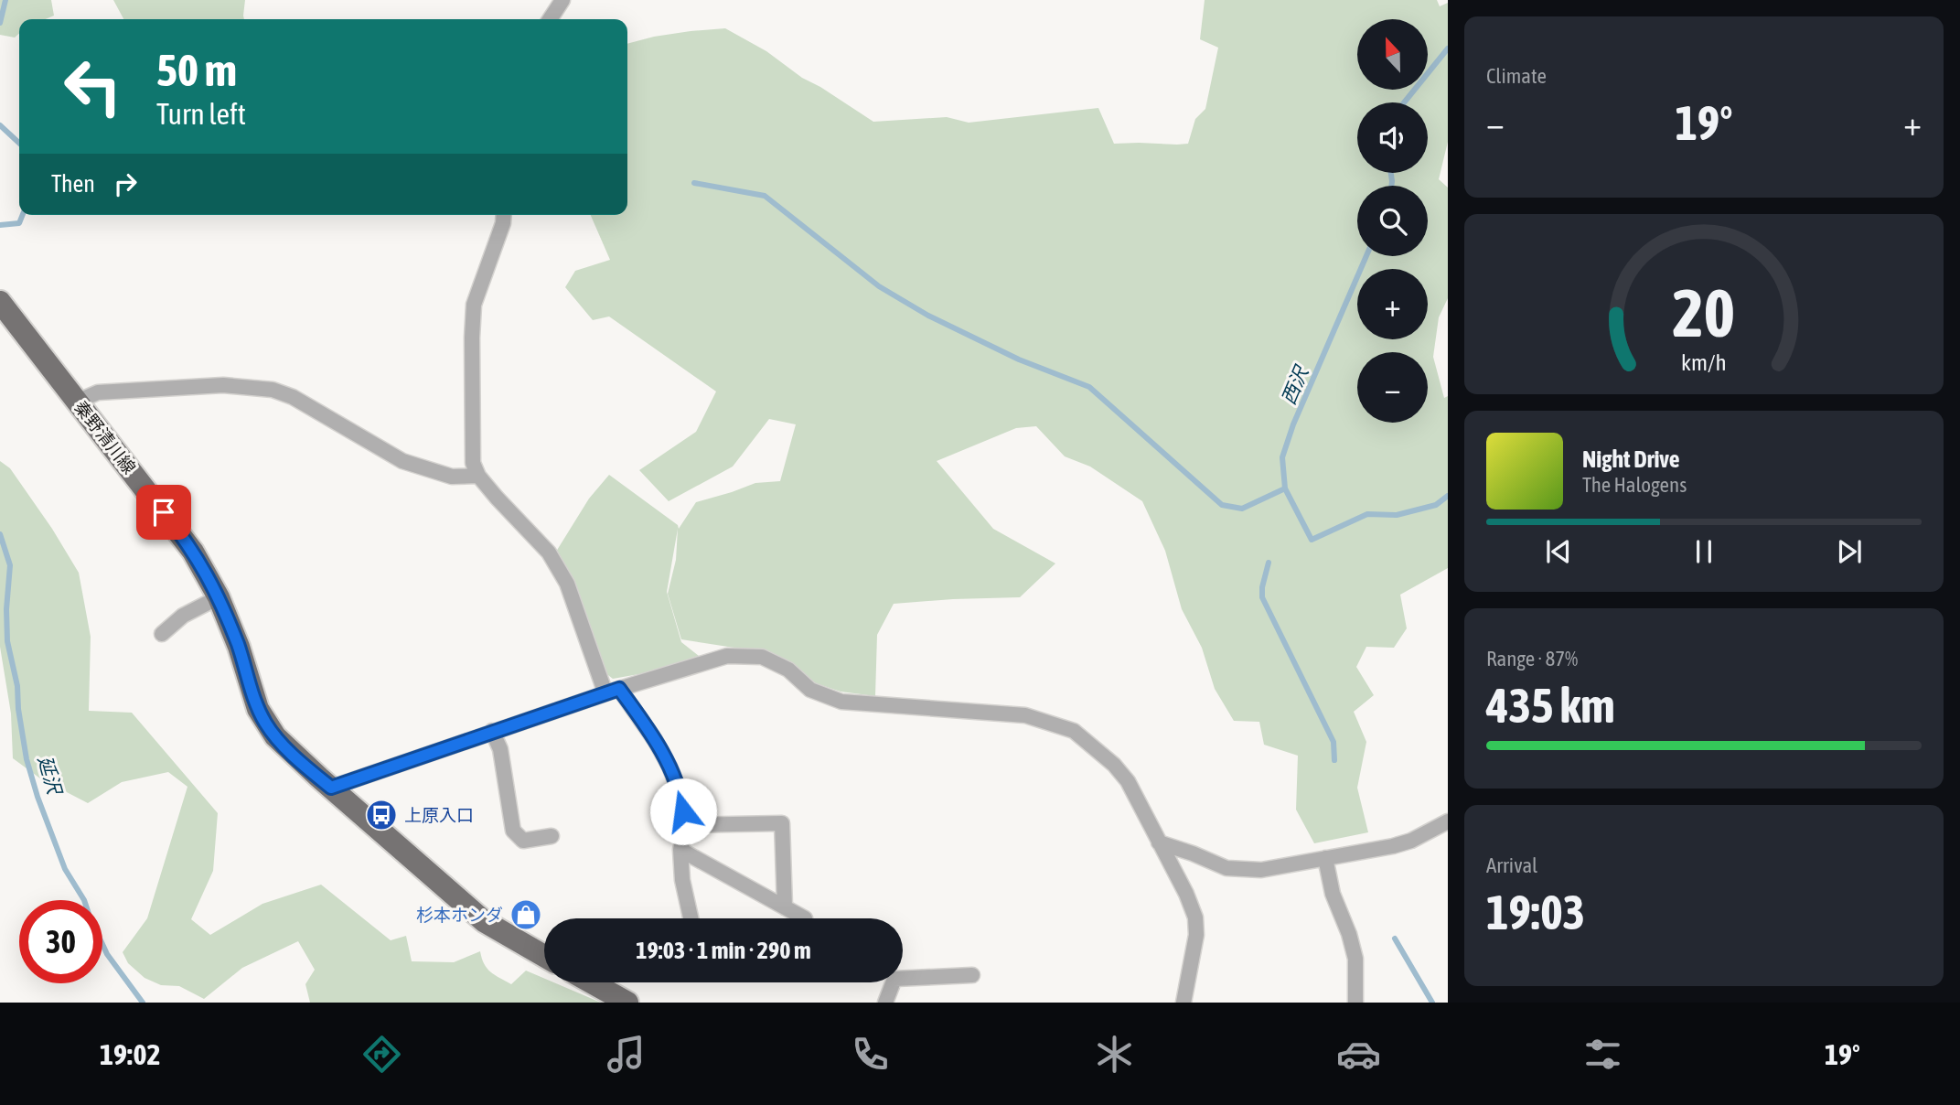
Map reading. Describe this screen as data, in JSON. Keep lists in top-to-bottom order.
{
  "streets": {
    "main road": ["秦野清川線"]
  },
  "water": ["西沢", "延沢"],
  "places": {
    "bus stop": ["上原入口"],
    "shop": ["杉本ホンダ"]
  },
  "north": "top",
  "page": {
    "tile": [
      "Climate",
      ["Range · 87%", "435 km"],
      ["Arrival", "19:03"]
    ],
    "map_buttons": ["+", "−"],
    "turn": ["50 m", "Turn left"],
    "heat": ["−", "19°", "+"],
    "then": "Then",
    "song": ["Night Drive", "The Halogens"],
    "limit": "30",
    "trip": "19:03 · 1 min · 290 m",
    "tabs": ["19:02", "19°"],
    "gauge": ["20", "km/h"]
  }
}
